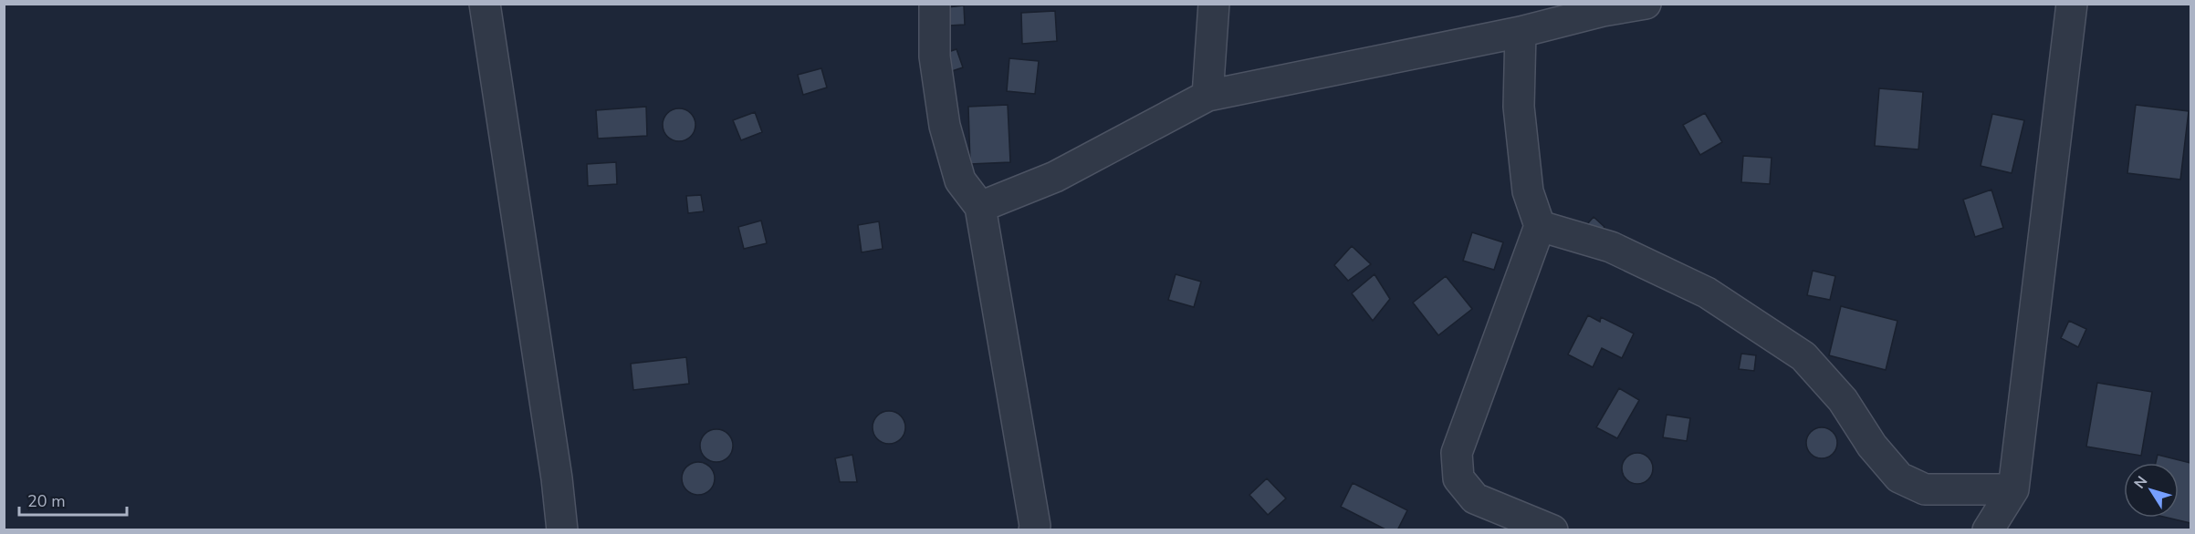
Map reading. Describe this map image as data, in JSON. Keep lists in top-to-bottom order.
{
  "scale_bar": "20 m",
  "north": "top left"
}
